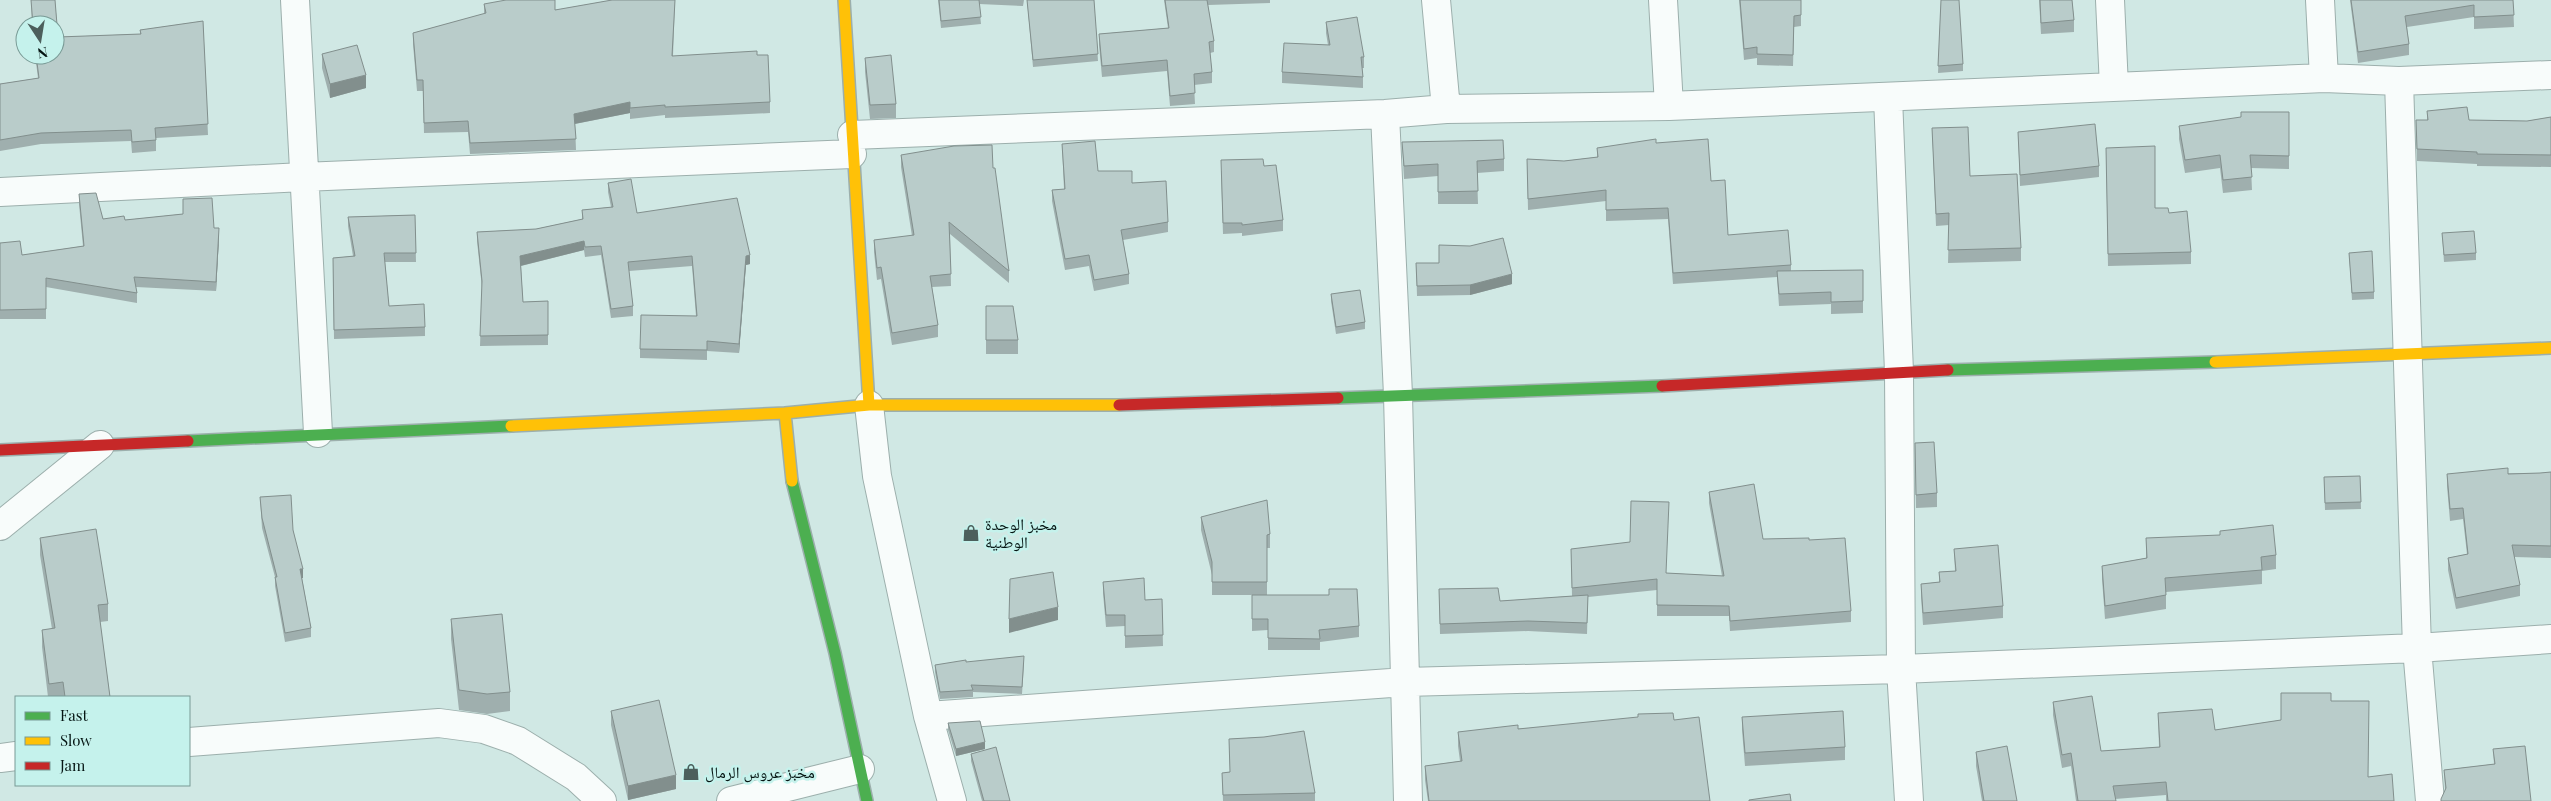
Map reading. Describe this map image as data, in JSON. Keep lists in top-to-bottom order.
{
  "places": {
    "shop": ["مخبز الوحدة الوطنية", "مخبز عروس الرمال"]
  },
  "legend": ["Fast", "Slow", "Jam"],
  "north": "bottom"
}
